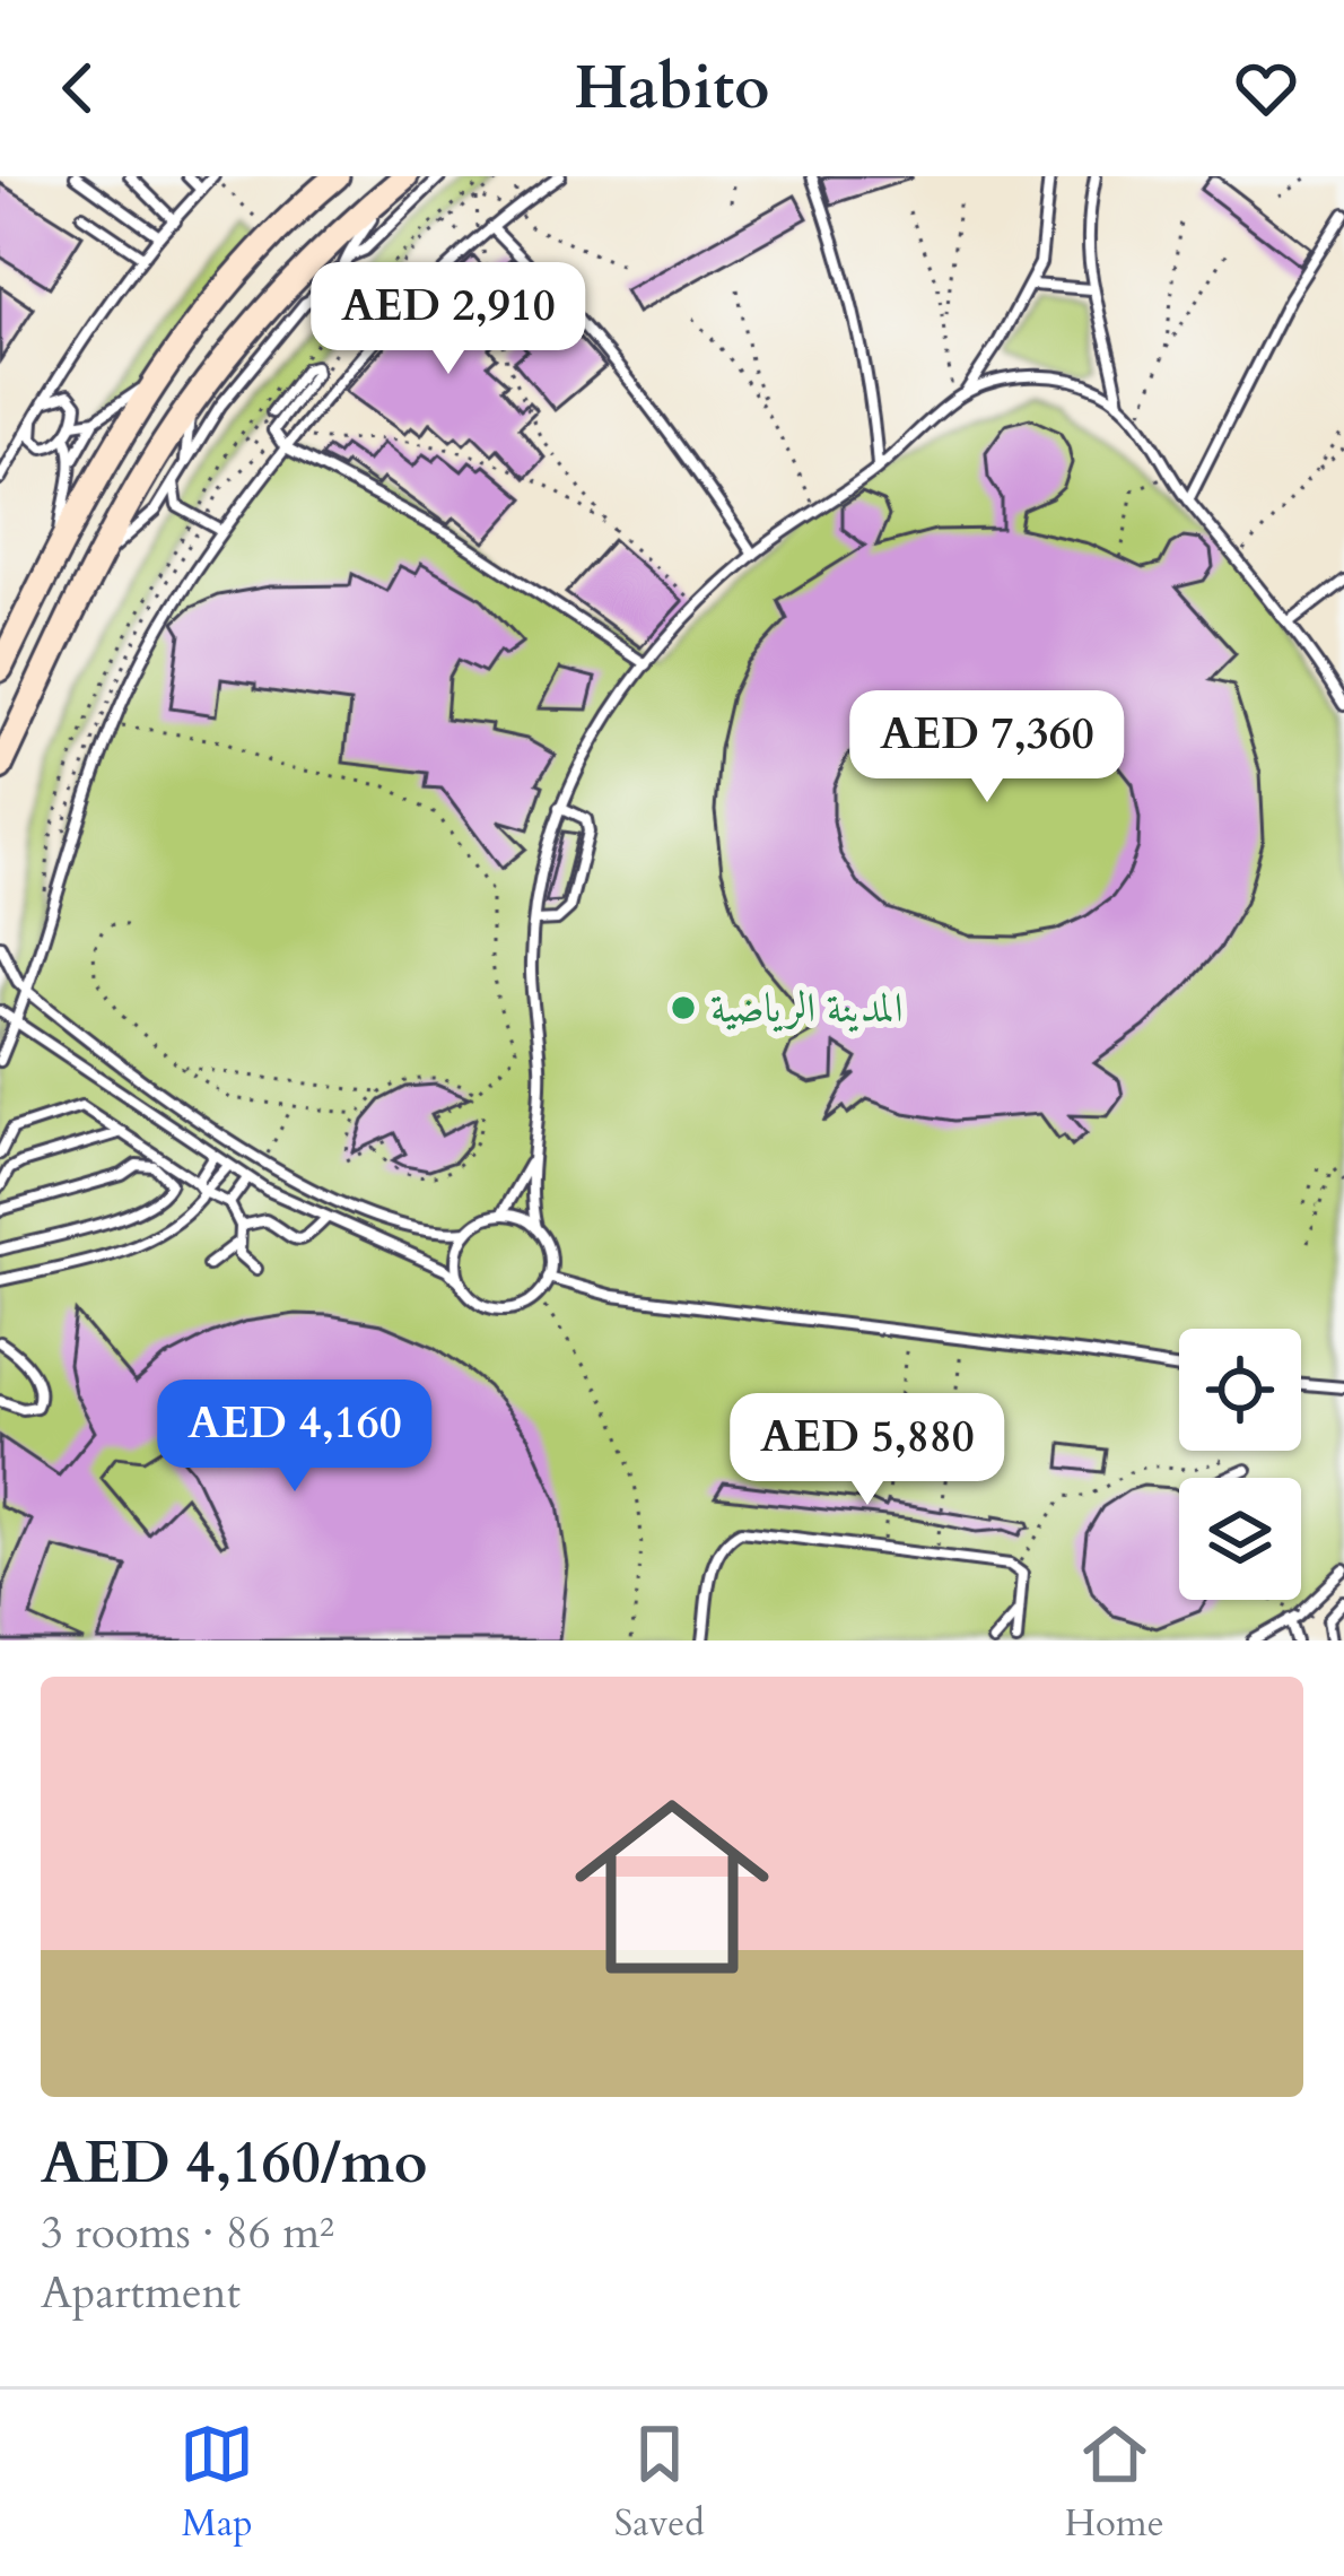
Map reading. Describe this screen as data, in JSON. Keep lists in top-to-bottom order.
{
  "places": ["المدينة الرياضية"],
  "page": {
    "header": "Habito",
    "price": [
      "AED 2,910",
      "AED 7,360",
      "AED 4,160",
      "AED 5,880"
    ],
    "list": [
      {
        "name": "AED 4,160/mo",
        "note": "3 rooms · 86 m² · Apartment"
      }
    ],
    "tabs": ["Map", "Saved", "Home"]
  }
}
